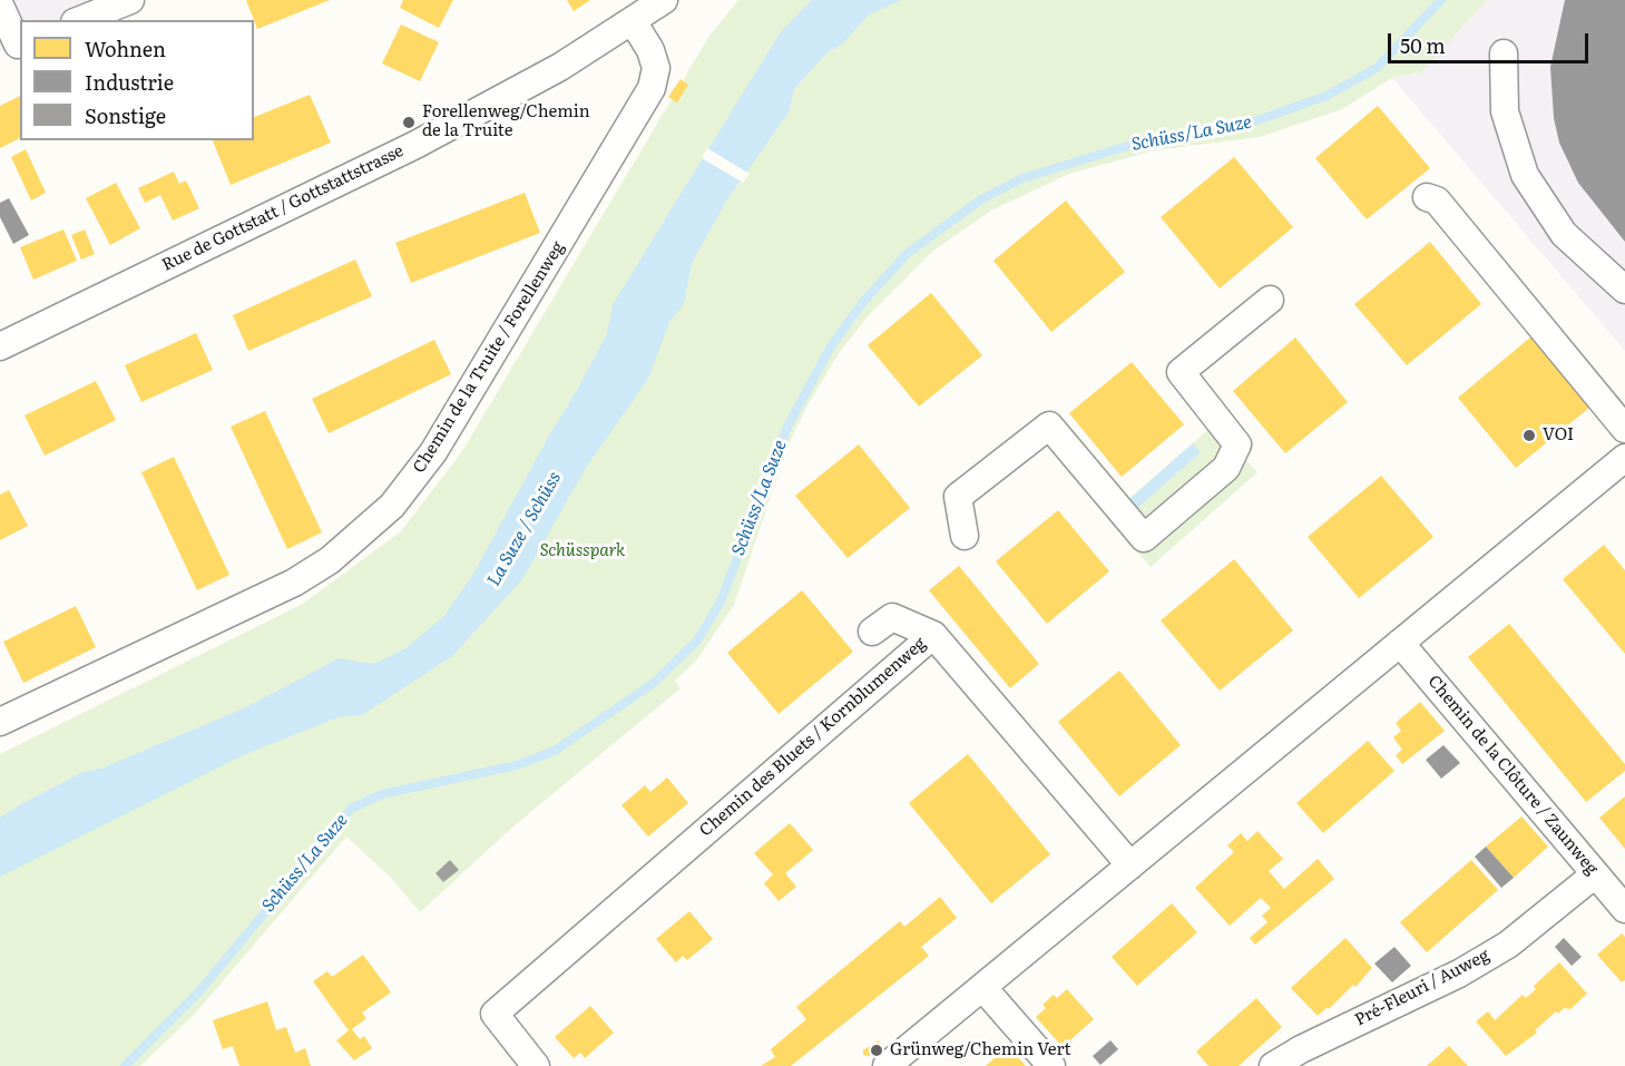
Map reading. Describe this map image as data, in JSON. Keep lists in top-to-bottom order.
{
  "streets": {
    "street": [
      "Rue de Gottstatt / Gottstattstrasse",
      "Chemin de la Truite / Forellenweg",
      "Chemin des Bluets / Kornblumenweg",
      "Chemin de la Clôture / Zaunweg",
      "Pré-Fleuri / Auweg"
    ]
  },
  "crossings": [
    ["Rue de Gottstatt / Gottstattstrasse", "Chemin de la Truite / Forellenweg"],
    ["Chemin de la Clôture / Zaunweg", "Pré-Fleuri / Auweg"]
  ],
  "water": ["Schüss/La Suze", "La Suze / Schüss"],
  "parks": ["Schüsspark"],
  "places": ["Forellenweg/Chemin de la Truite", "VOI", "Grünweg/Chemin Vert"],
  "legend": ["Wohnen", "Industrie", "Sonstige"],
  "scale_bar": "50 m"
}
